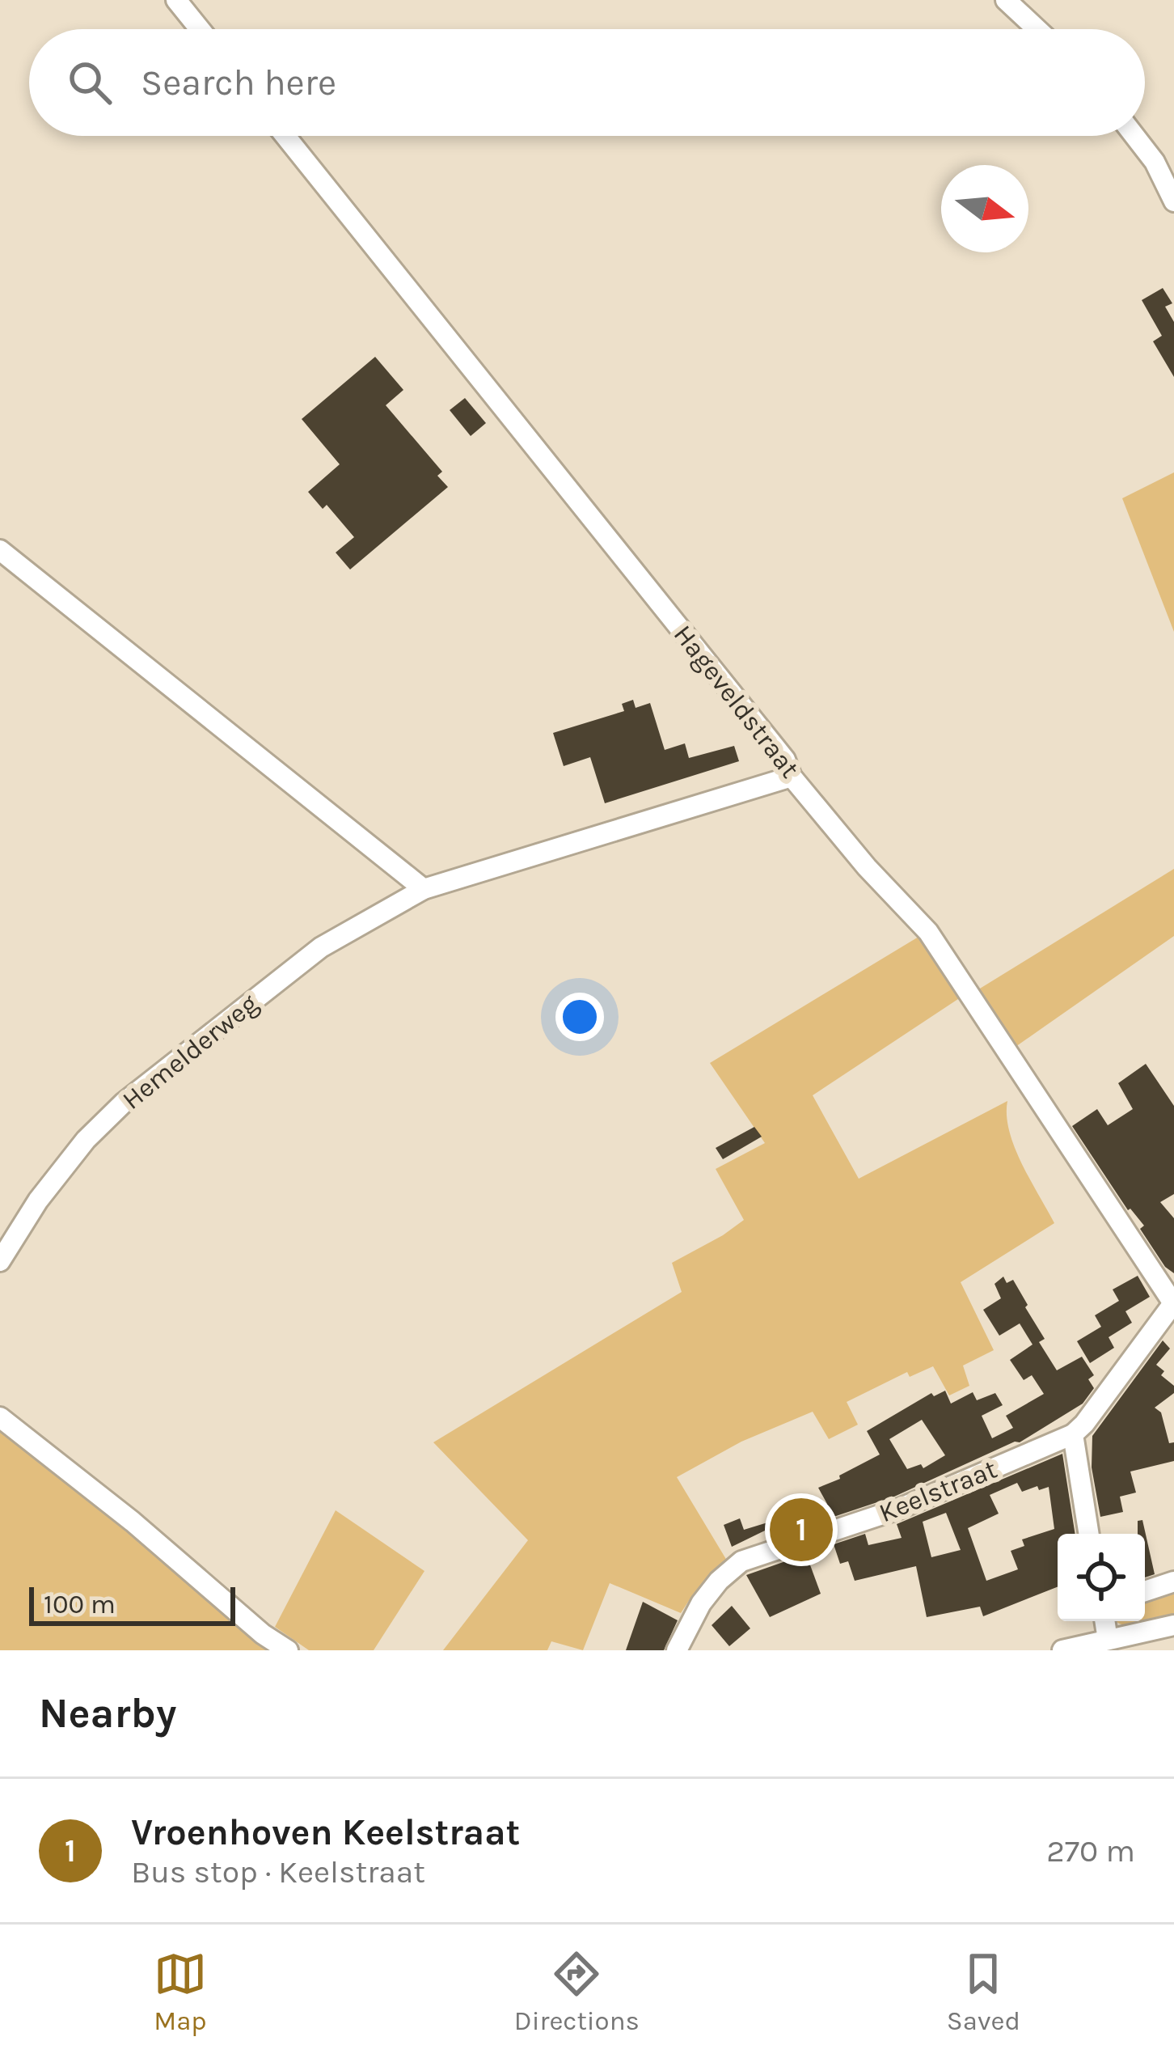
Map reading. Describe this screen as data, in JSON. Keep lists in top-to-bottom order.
{
  "streets": {
    "street": ["Hageveldstraat", "Hemelderweg", "Keelstraat"]
  },
  "crossings": [
    ["Hageveldstraat", "Hemelderweg"]
  ],
  "scale_bar": "100 m",
  "north": "right",
  "page": {
    "search": "Search here",
    "pins": "1",
    "scale": "100 m",
    "heading": "Nearby",
    "list": [
      {
        "mark": "1",
        "name": "Vroenhoven Keelstraat",
        "note": "Bus stop · Keelstraat",
        "value": "270 m"
      }
    ],
    "nav": ["Map", "Directions", "Saved"]
  }
}
